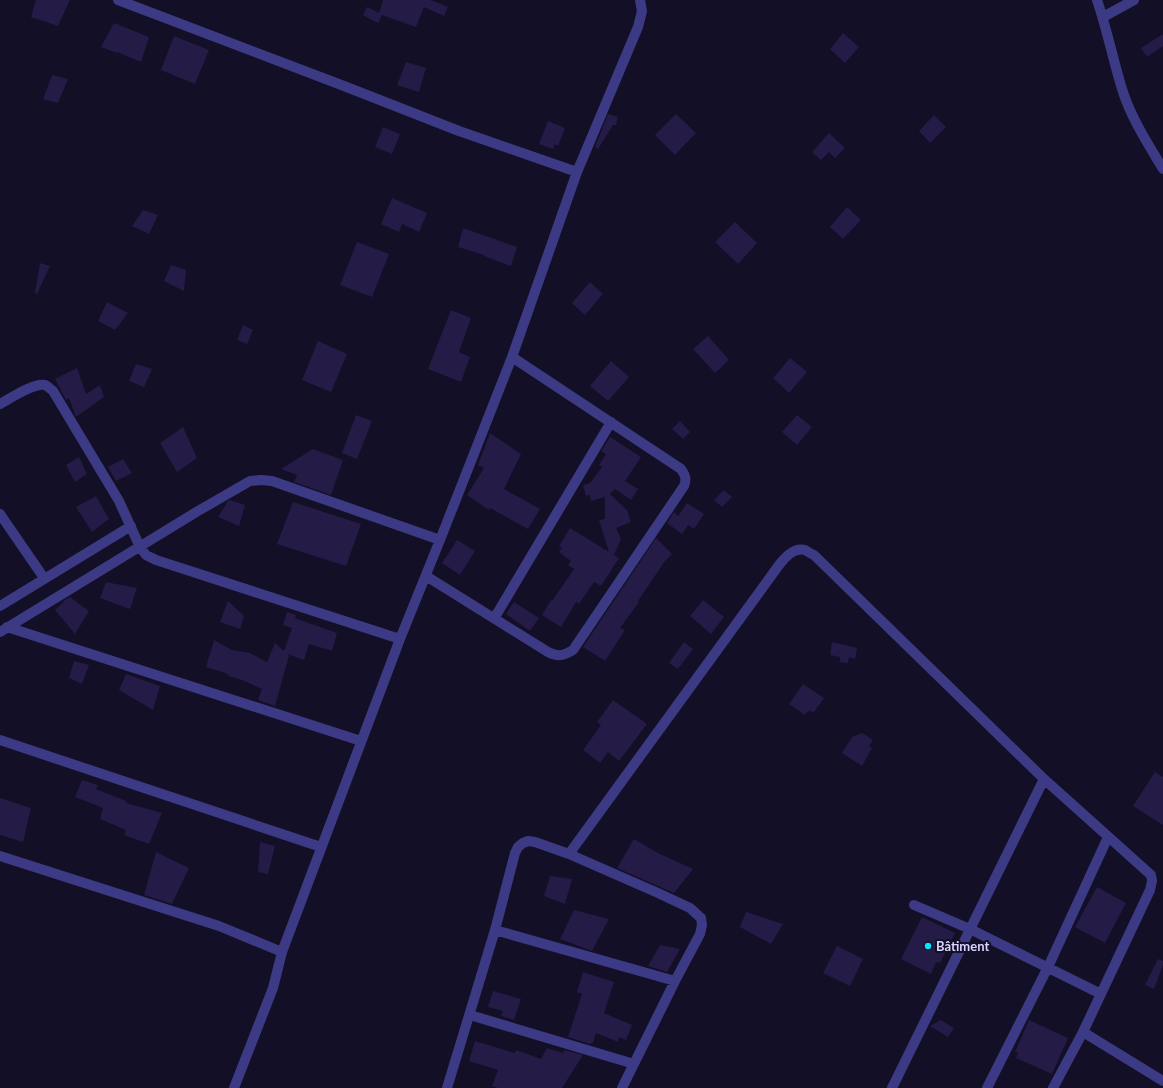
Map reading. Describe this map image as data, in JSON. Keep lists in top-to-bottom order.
{
  "places": ["Bâtiment"]
}
